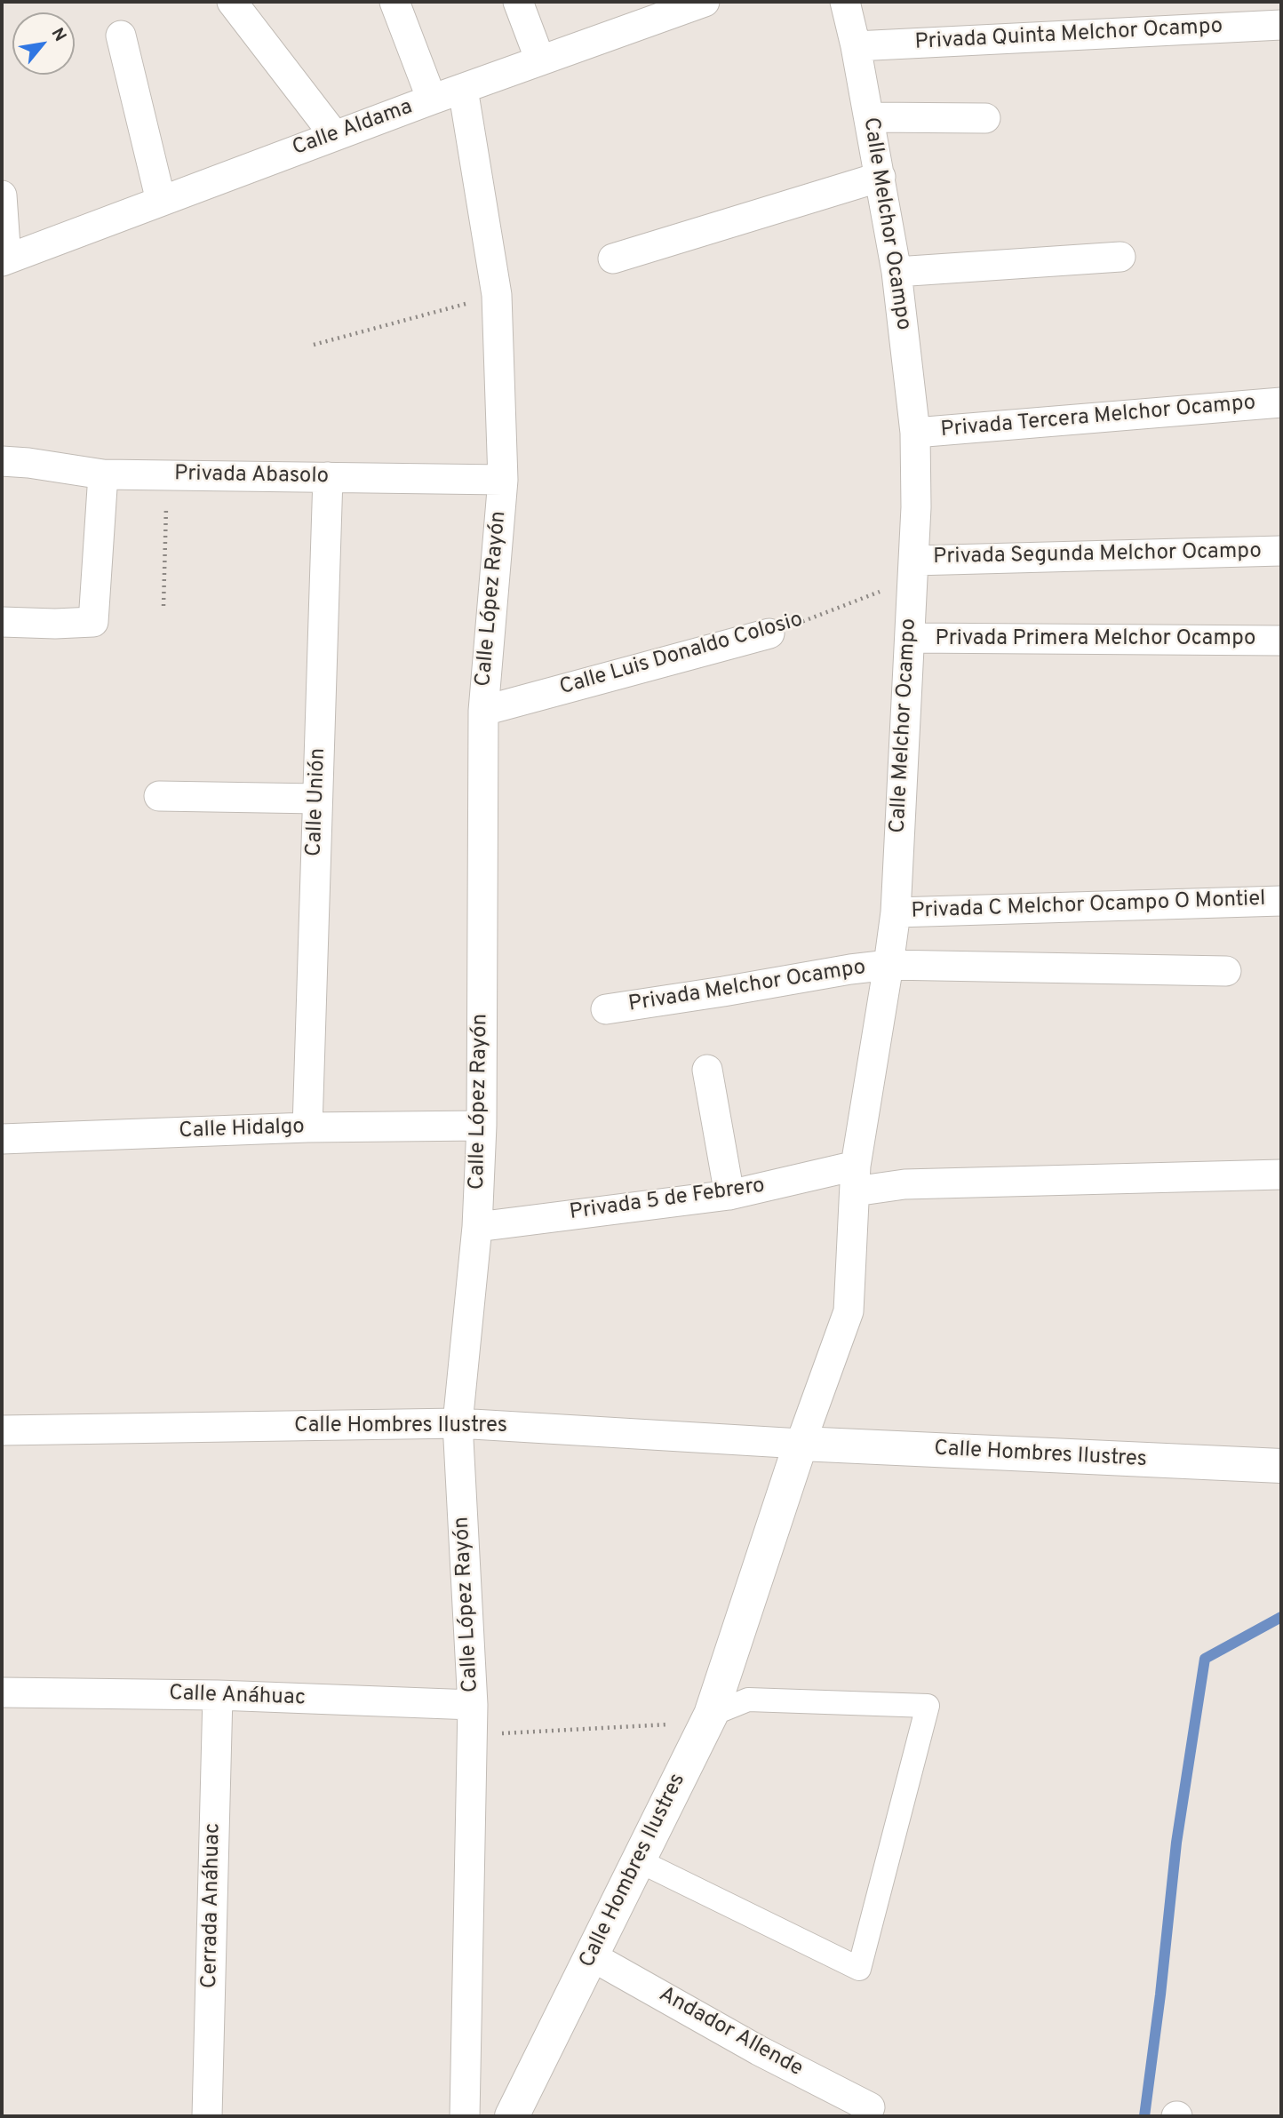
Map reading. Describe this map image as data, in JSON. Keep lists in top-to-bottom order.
{
  "streets": {
    "street": [
      "Privada Quinta Melchor Ocampo",
      "Calle Aldama",
      "Calle Melchor Ocampo",
      "Privada Tercera Melchor Ocampo",
      "Privada Abasolo",
      "Privada Segunda Melchor Ocampo",
      "Calle López Rayón",
      "Privada Primera Melchor Ocampo",
      "Calle Luis Donaldo Colosio",
      "Calle Unión",
      "Privada C Melchor Ocampo O Montiel",
      "Privada Melchor Ocampo",
      "Calle Hidalgo",
      "Privada 5 de Febrero",
      "Calle Hombres Ilustres",
      "Calle Anáhuac",
      "Cerrada Anáhuac",
      "Andador Allende"
    ]
  },
  "crossings": [
    ["Privada Quinta Melchor Ocampo", "Calle Melchor Ocampo"],
    ["Calle Aldama", "Calle López Rayón"],
    ["Calle Melchor Ocampo", "Privada Tercera Melchor Ocampo"],
    ["Calle Melchor Ocampo", "Privada Segunda Melchor Ocampo"],
    ["Calle Melchor Ocampo", "Privada Primera Melchor Ocampo"],
    ["Calle Melchor Ocampo", "Calle Luis Donaldo Colosio"],
    ["Calle Melchor Ocampo", "Privada C Melchor Ocampo O Montiel"],
    ["Calle Melchor Ocampo", "Privada Melchor Ocampo"],
    ["Calle Melchor Ocampo", "Privada 5 de Febrero"],
    ["Calle Melchor Ocampo", "Calle Hombres Ilustres"],
    ["Privada Abasolo", "Calle López Rayón"],
    ["Privada Abasolo", "Calle Unión"],
    ["Privada Segunda Melchor Ocampo", "Calle Luis Donaldo Colosio"],
    ["Calle López Rayón", "Calle Luis Donaldo Colosio"],
    ["Calle López Rayón", "Calle Hidalgo"],
    ["Calle López Rayón", "Privada 5 de Febrero"],
    ["Calle López Rayón", "Calle Hombres Ilustres"],
    ["Calle López Rayón", "Calle Anáhuac"],
    ["Calle Unión", "Calle Hidalgo"],
    ["Calle Hombres Ilustres", "Andador Allende"],
    ["Calle Anáhuac", "Cerrada Anáhuac"]
  ],
  "north": "top right"
}
